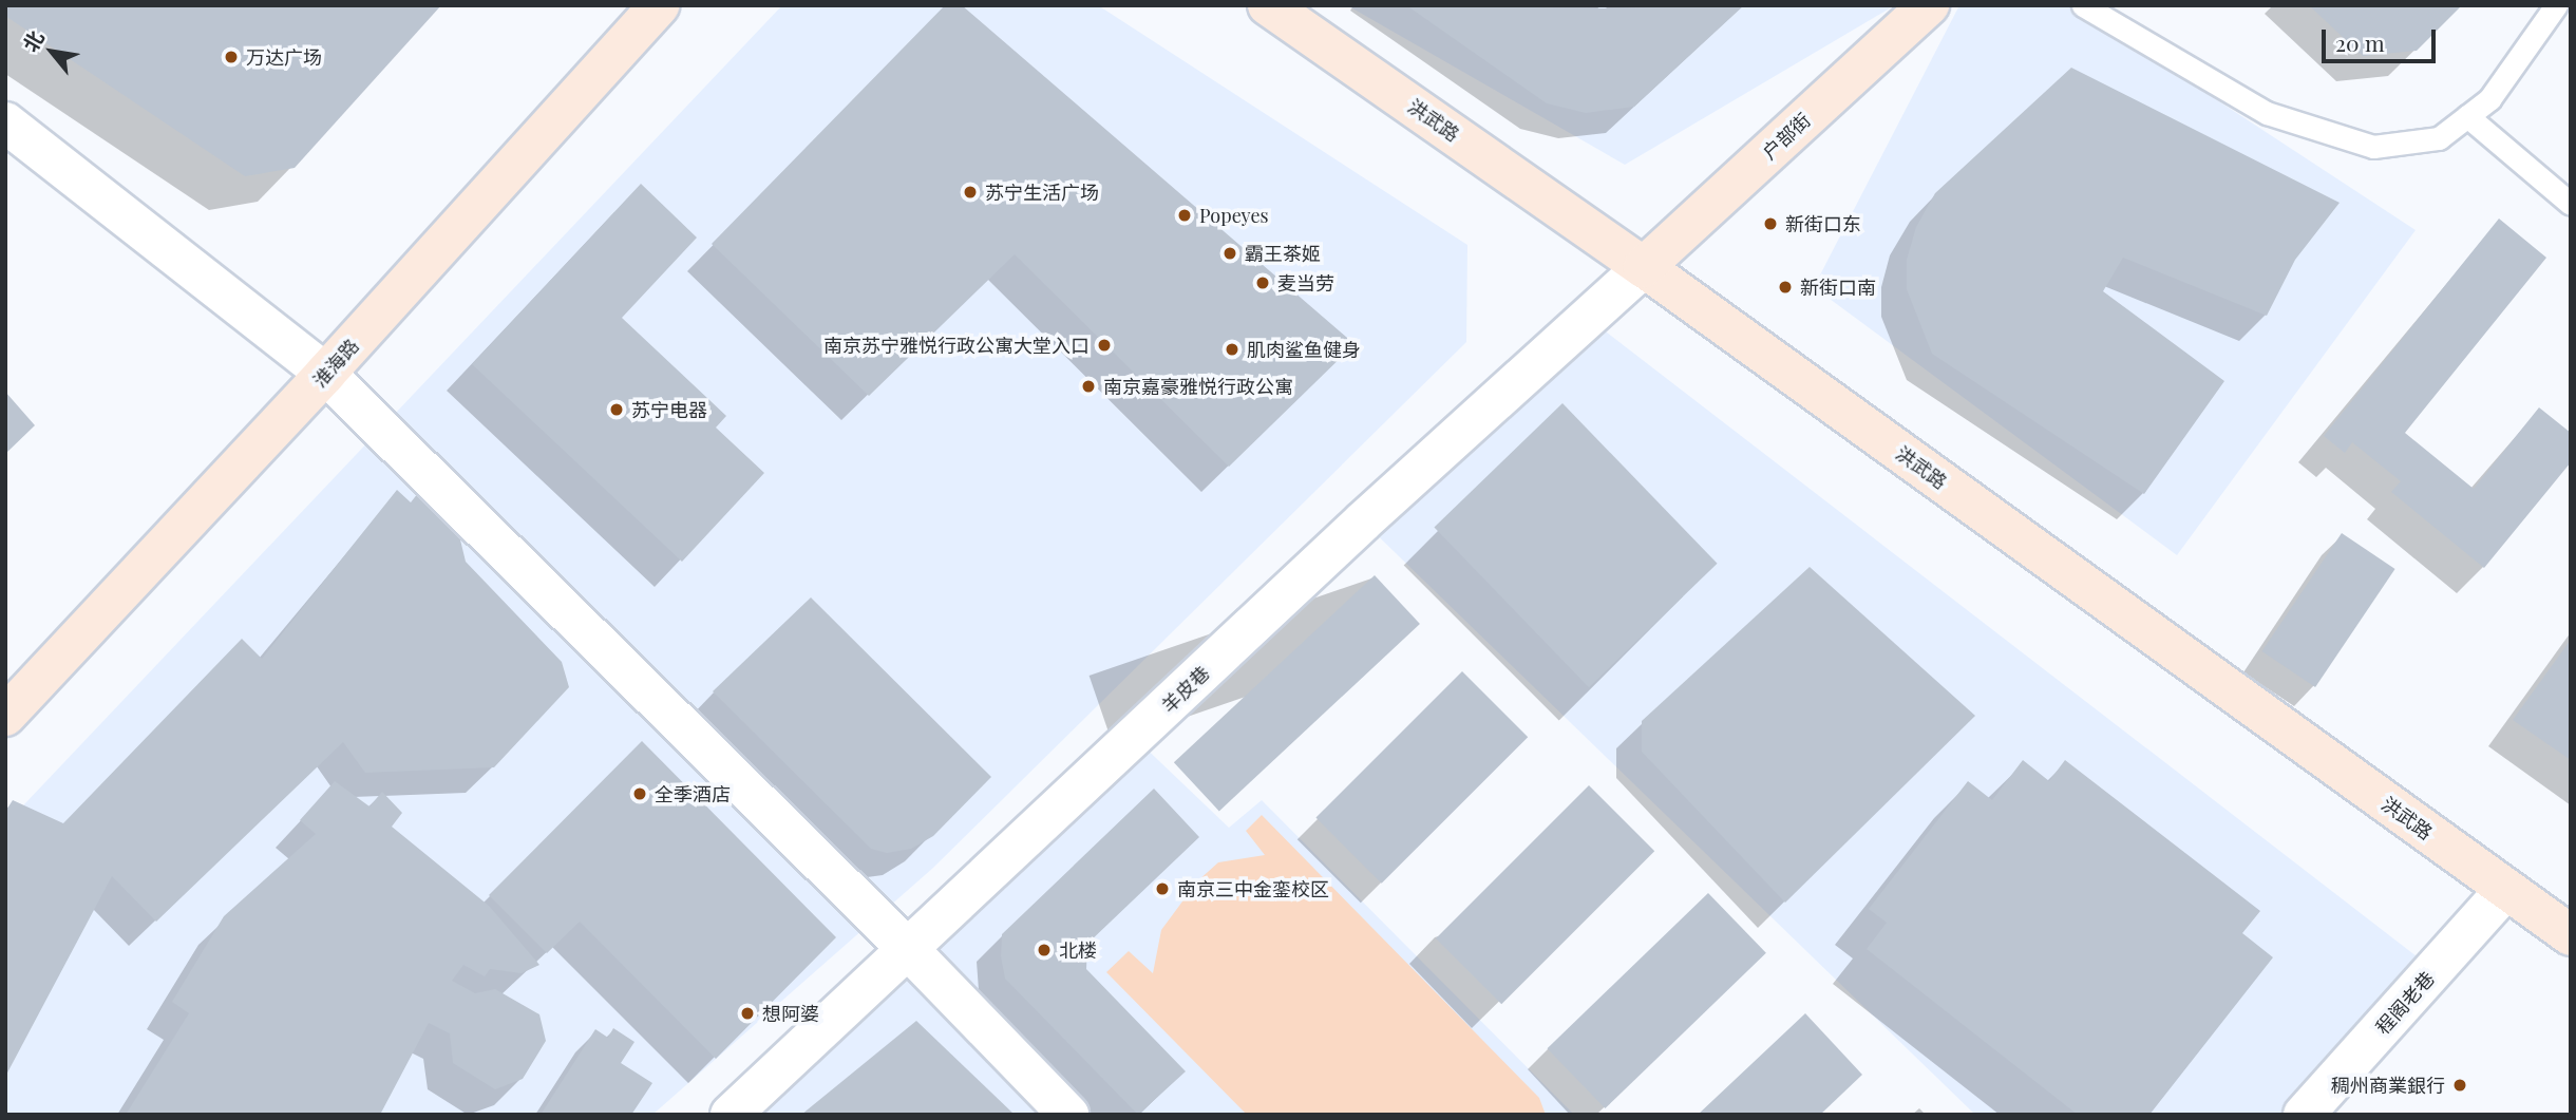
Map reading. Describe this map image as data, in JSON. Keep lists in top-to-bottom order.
{
  "streets": {
    "main road": ["洪武路", "户部街", "淮海路"],
    "street": ["羊皮巷", "程阁老巷"]
  },
  "crossings": [
    ["洪武路", "户部街"],
    ["洪武路", "羊皮巷"],
    ["洪武路", "程阁老巷"],
    ["户部街", "羊皮巷"]
  ],
  "places": [
    "万达广场",
    "苏宁生活广场",
    "Popeyes",
    "新街口东",
    "霸王茶姬",
    "麦当劳",
    "新街口南",
    "南京苏宁雅悦行政公寓大堂入口",
    "肌肉鲨鱼健身",
    "南京嘉豪雅悦行政公寓",
    "苏宁电器",
    "全季酒店",
    "南京三中金銮校区",
    "北楼",
    "想阿婆",
    "稠州商業銀行"
  ],
  "scale_bar": "20 m",
  "north": "top left"
}
